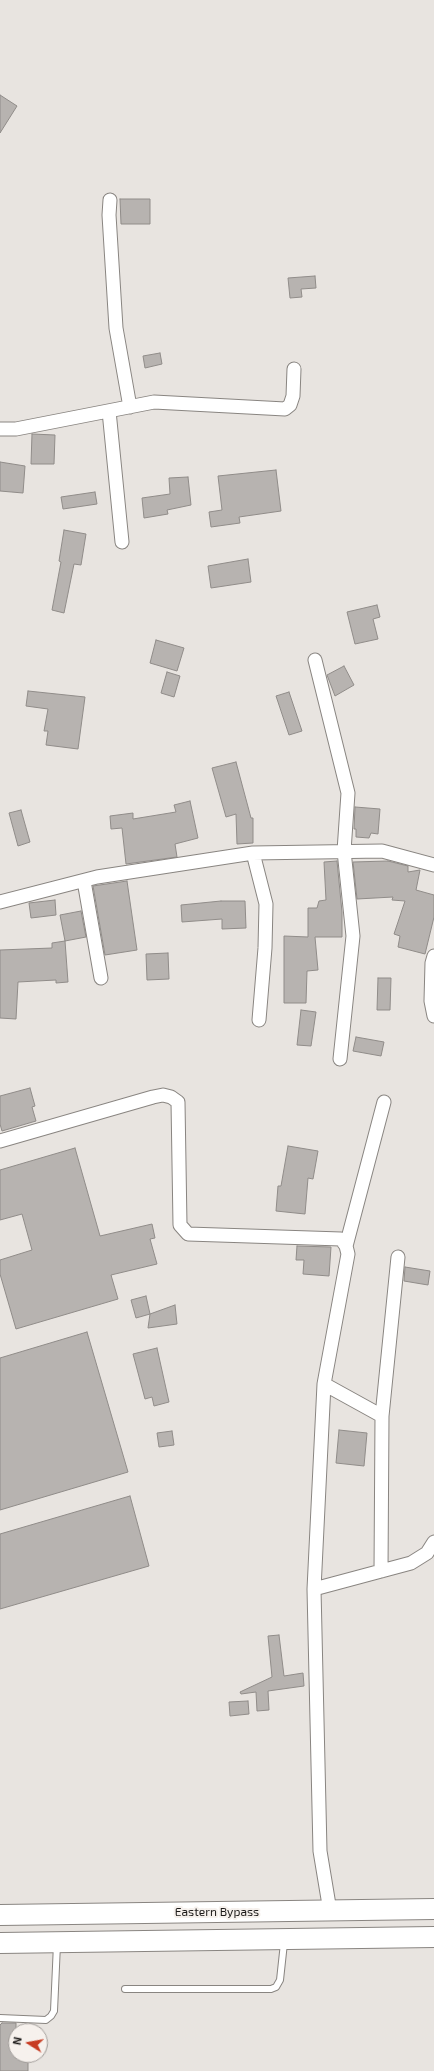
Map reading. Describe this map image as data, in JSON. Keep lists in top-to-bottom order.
{
  "streets": {
    "main road": ["Eastern Bypass"]
  },
  "north": "left"
}
